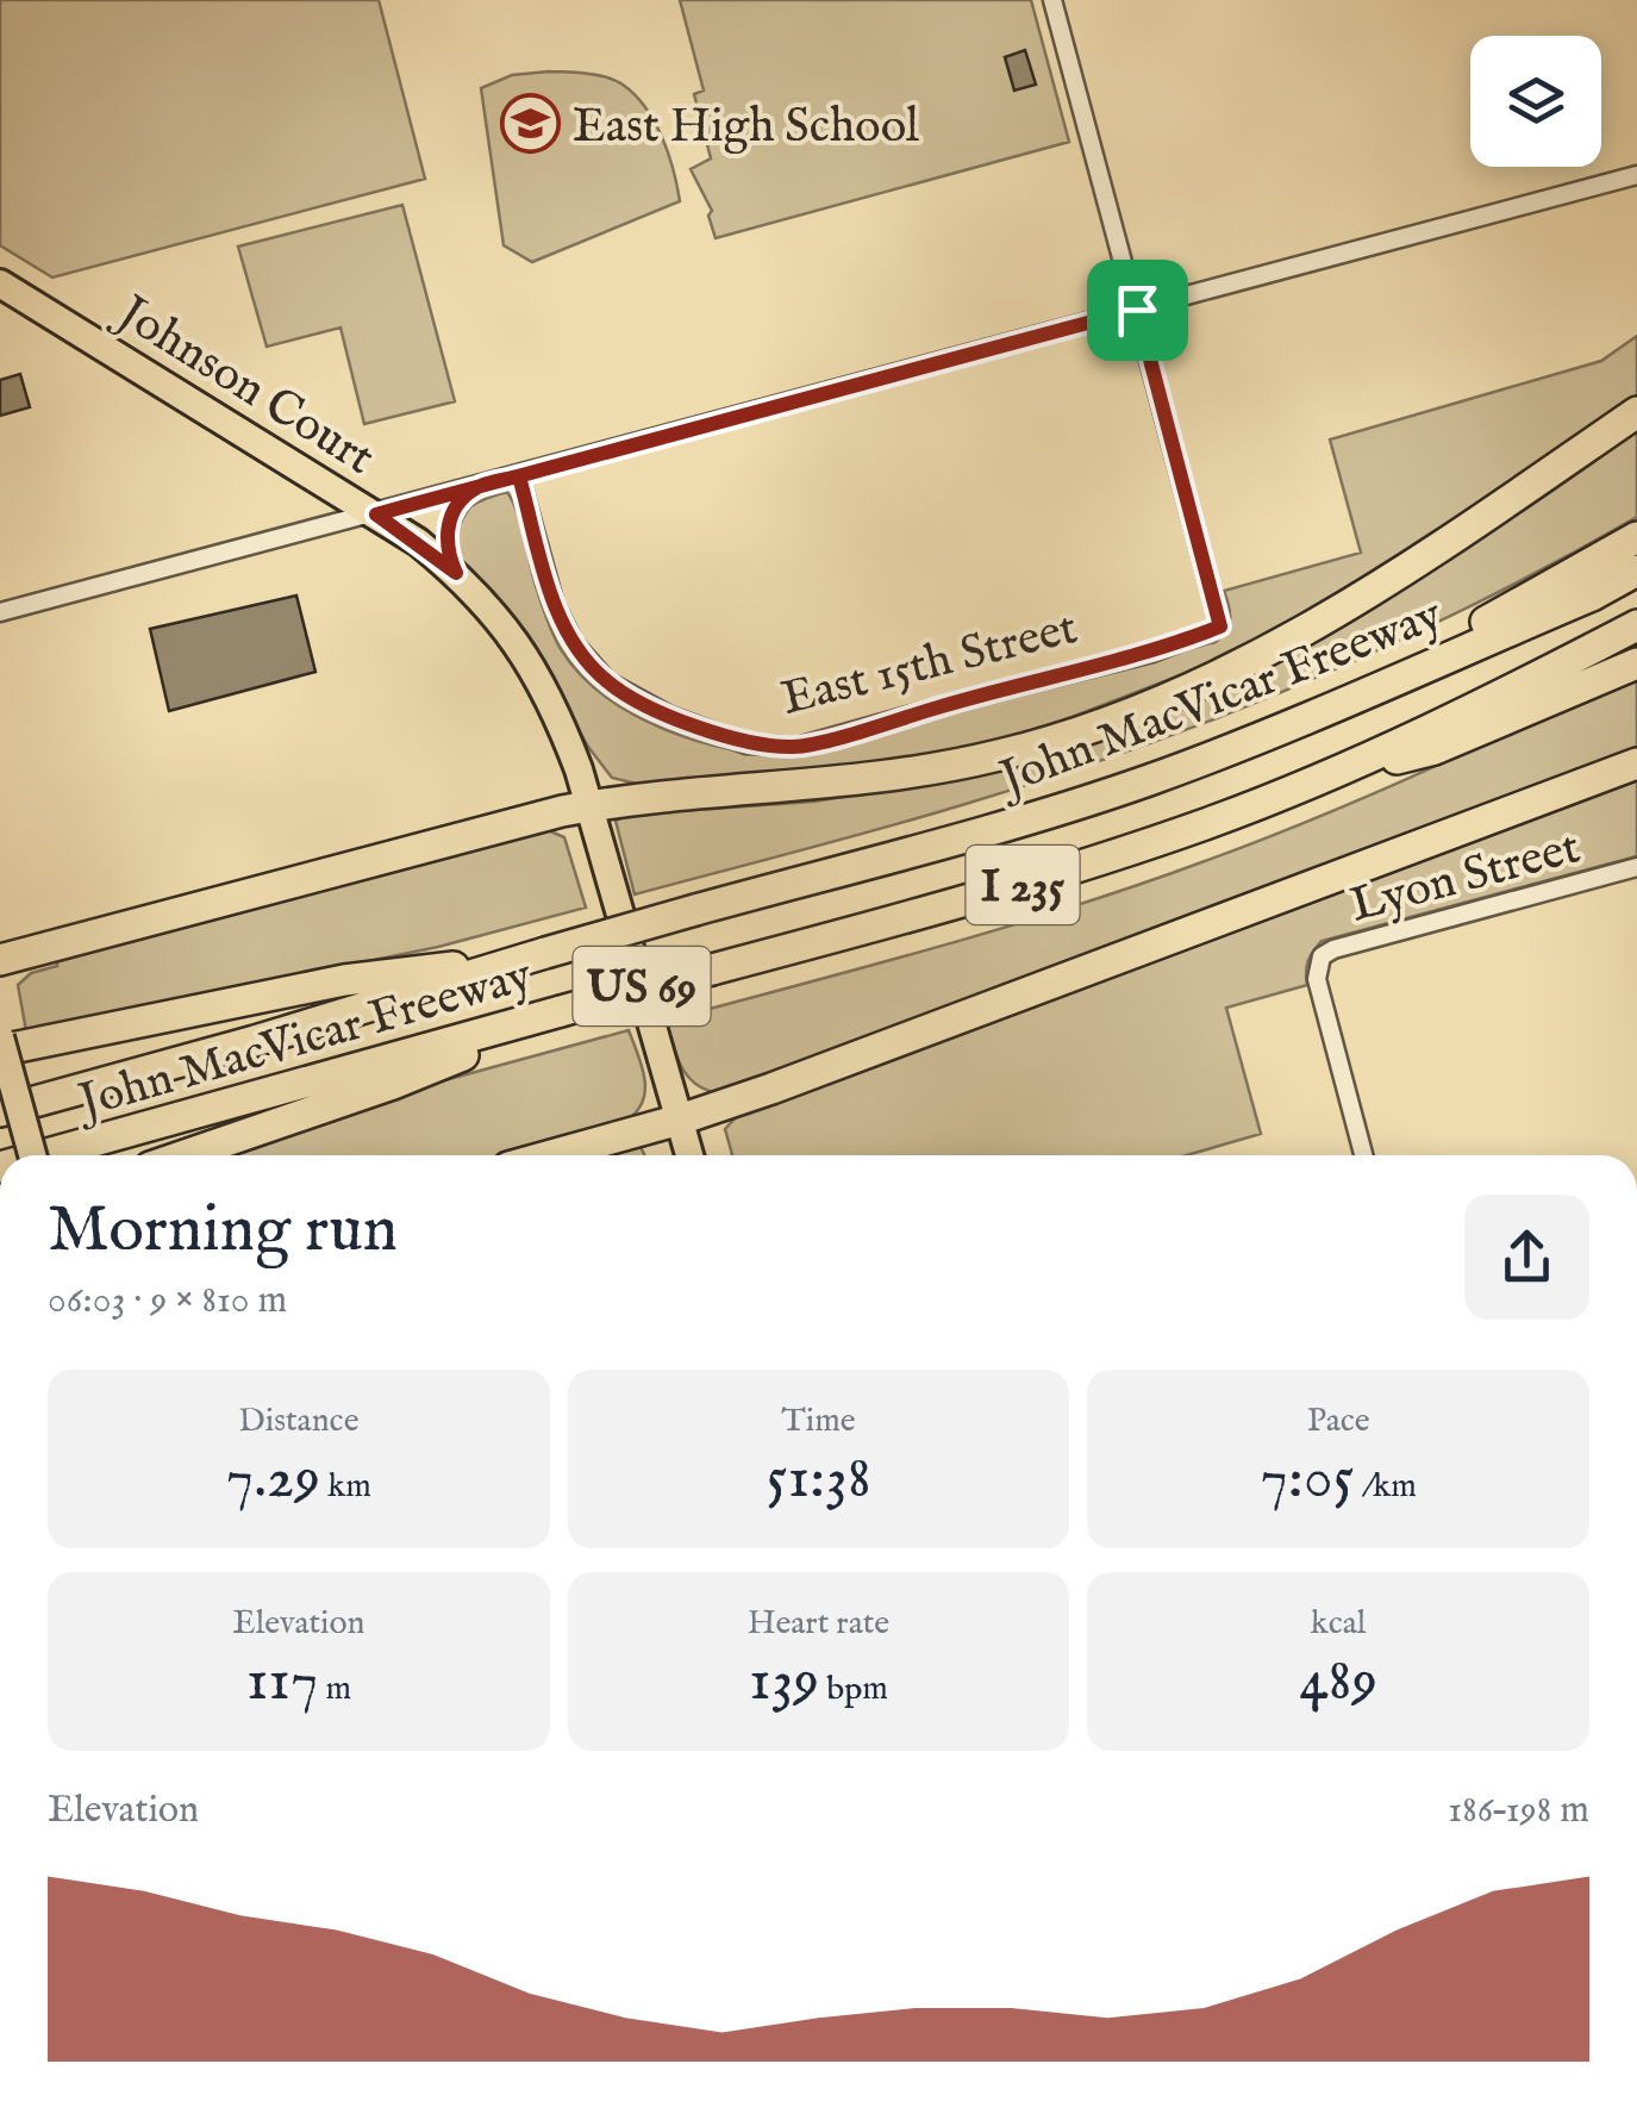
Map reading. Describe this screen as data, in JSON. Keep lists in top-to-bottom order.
{
  "streets": {
    "highway": ["John MacVicar Freeway", "I 235"],
    "main road": ["Johnson Court", "US 69"],
    "street": ["East 15th Street", "Lyon Street"]
  },
  "crossings": [
    ["Johnson Court", "US 69"]
  ],
  "places": {
    "school or university": ["East High School"]
  },
  "page": {
    "heading": ["Morning run", "06:03 · 9 × 810 m"],
    "stats": [
      ["Distance", "7.29 km"],
      ["Time", "51:38"],
      ["Pace", "7:05 /km"],
      ["Elevation", "117 m"],
      ["Heart rate", "139 bpm"],
      ["kcal", "489"]
    ],
    "chart": ["Elevation", "186–198 m"]
  }
}
